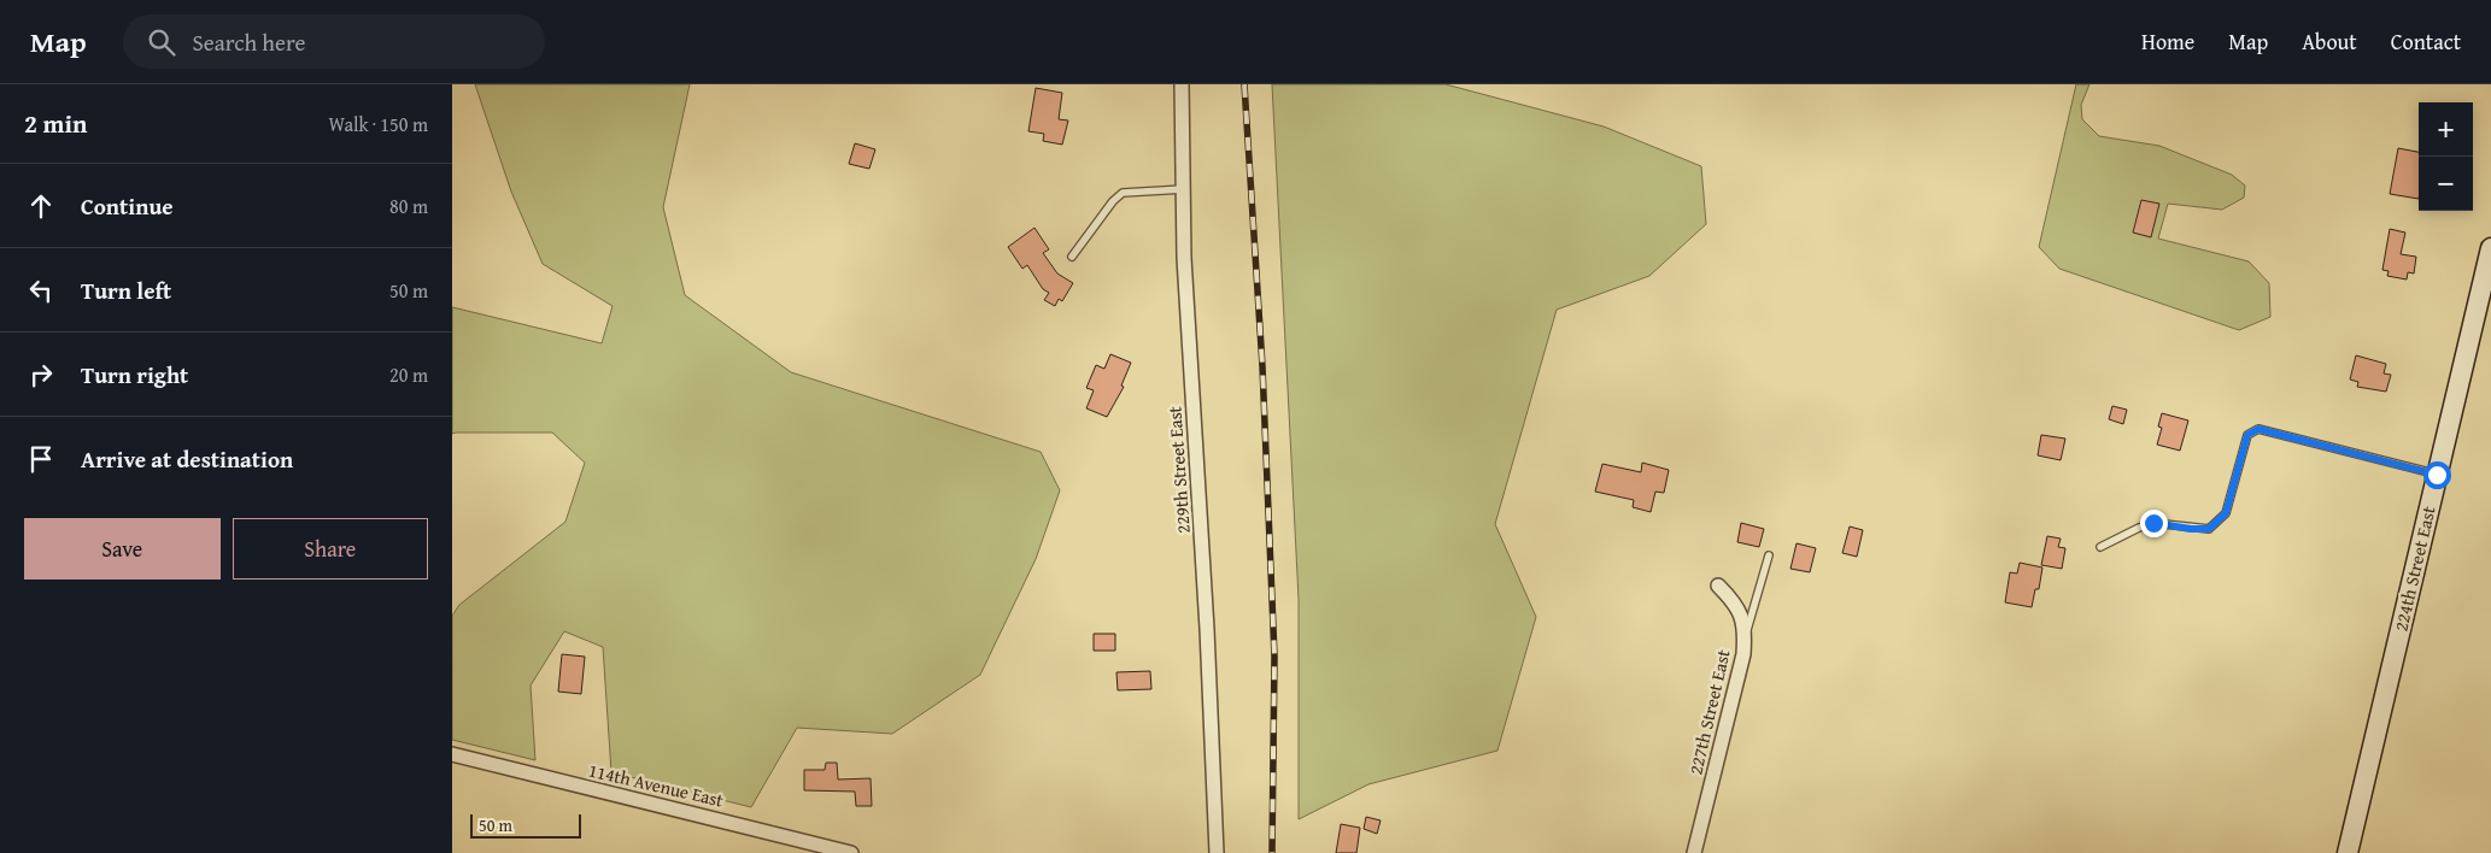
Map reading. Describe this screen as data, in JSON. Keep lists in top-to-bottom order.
{
  "streets": {
    "main road": ["224th Street East"],
    "street": ["229th Street East", "227th Street East", "114th Avenue East"]
  },
  "scale_bar": "50 m",
  "page": {
    "header": "Map",
    "search": "Search here",
    "nav": [
      "Home",
      "Map",
      "About",
      "Contact"
    ],
    "heading": ["2 min", "Walk · 150 m"],
    "map_buttons": ["+", "−"],
    "list": [
      ["Continue", "80 m"],
      ["Turn left", "50 m"],
      ["Turn right", "20 m"],
      "Arrive at destination"
    ],
    "buttons": ["Save", "Share"],
    "scale": "50 m"
  }
}
